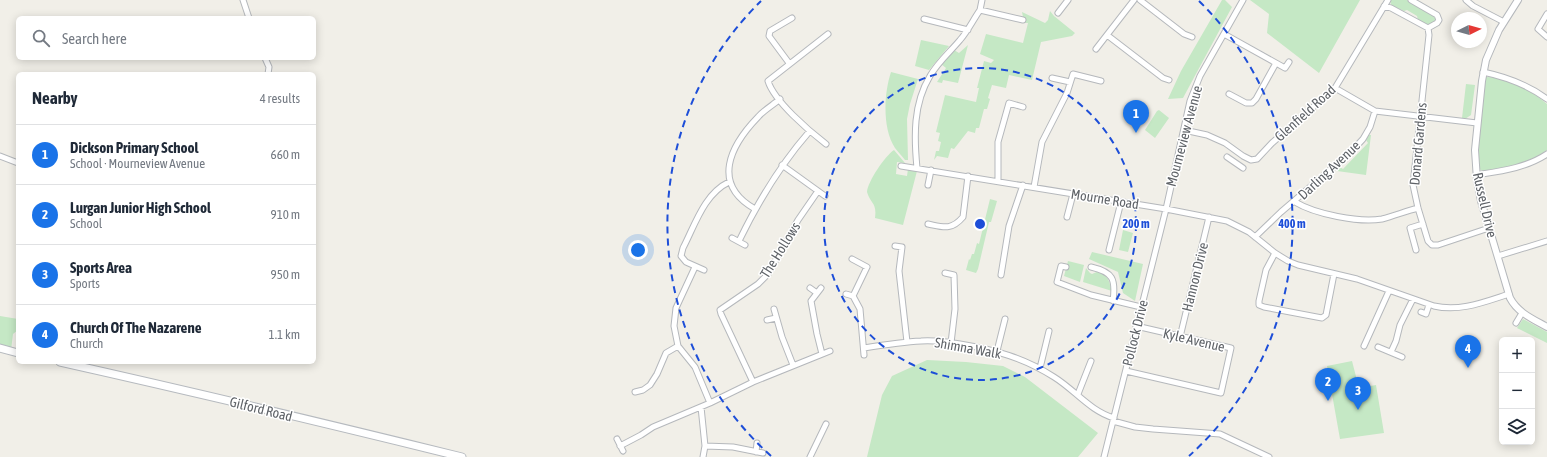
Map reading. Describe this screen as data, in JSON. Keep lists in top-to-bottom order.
{
  "streets": {
    "main road": ["Gilford Road"],
    "street": [
      "Glenfield Road",
      "Mourneview Avenue",
      "Donard Gardens",
      "Darling Avenue",
      "Mourne Road",
      "Russell Drive",
      "The Hollows",
      "Hannon Drive",
      "Pollock Drive",
      "Kyle Avenue",
      "Shimna Walk"
    ]
  },
  "crossings": [
    ["Glenfield Road", "Mourneview Avenue"],
    ["Mourneview Avenue", "Mourne Road"],
    ["Mourneview Avenue", "Pollock Drive"],
    ["Donard Gardens", "Russell Drive"],
    ["Darling Avenue", "Mourne Road"],
    ["Mourne Road", "Russell Drive"],
    ["Mourne Road", "Hannon Drive"],
    ["Mourne Road", "Pollock Drive"],
    ["Hannon Drive", "Kyle Avenue"],
    ["Pollock Drive", "Kyle Avenue"],
    ["Pollock Drive", "Shimna Walk"]
  ],
  "north": "right",
  "page": {
    "search": "Search here",
    "heading": ["Nearby", "4 results"],
    "pins": [
      "1",
      "4",
      "2",
      "3"
    ],
    "list": [
      {
        "mark": "1",
        "name": "Dickson Primary School",
        "note": "School · Mourneview Avenue",
        "value": "660 m"
      },
      {
        "mark": "2",
        "name": "Lurgan Junior High School",
        "note": "School",
        "value": "910 m"
      },
      {
        "mark": "3",
        "name": "Sports Area",
        "note": "Sports",
        "value": "950 m"
      },
      {
        "mark": "4",
        "name": "Church Of The Nazarene",
        "note": "Church",
        "value": "1.1 km"
      }
    ],
    "map_buttons": ["+", "−"]
  },
  "rings": ["200 m", "400 m"]
}
